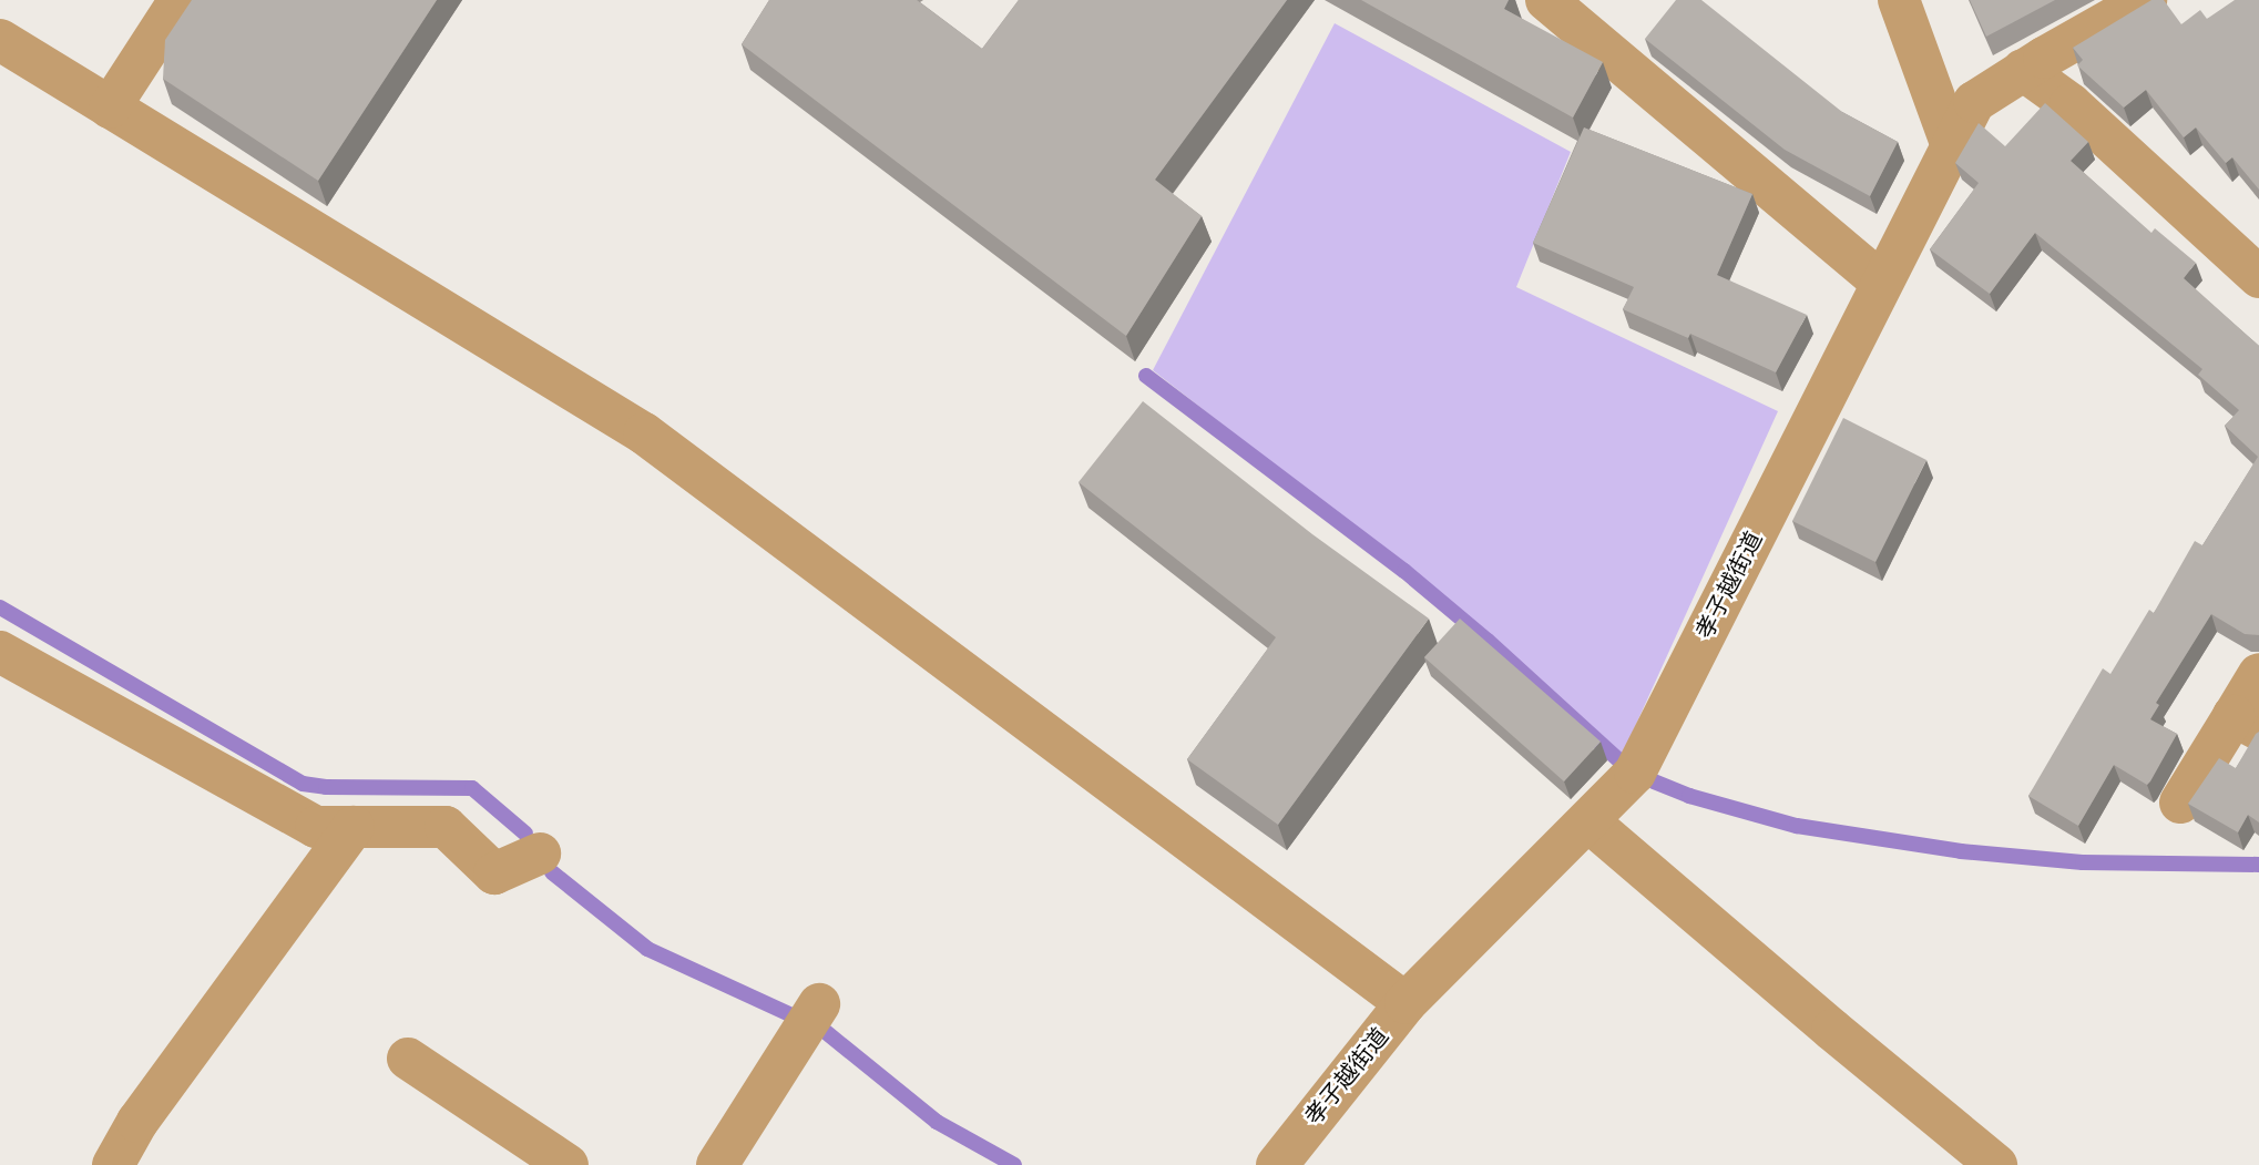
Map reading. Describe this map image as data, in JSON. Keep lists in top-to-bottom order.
{
  "streets": {
    "street": ["孝子越街道"]
  }
}
